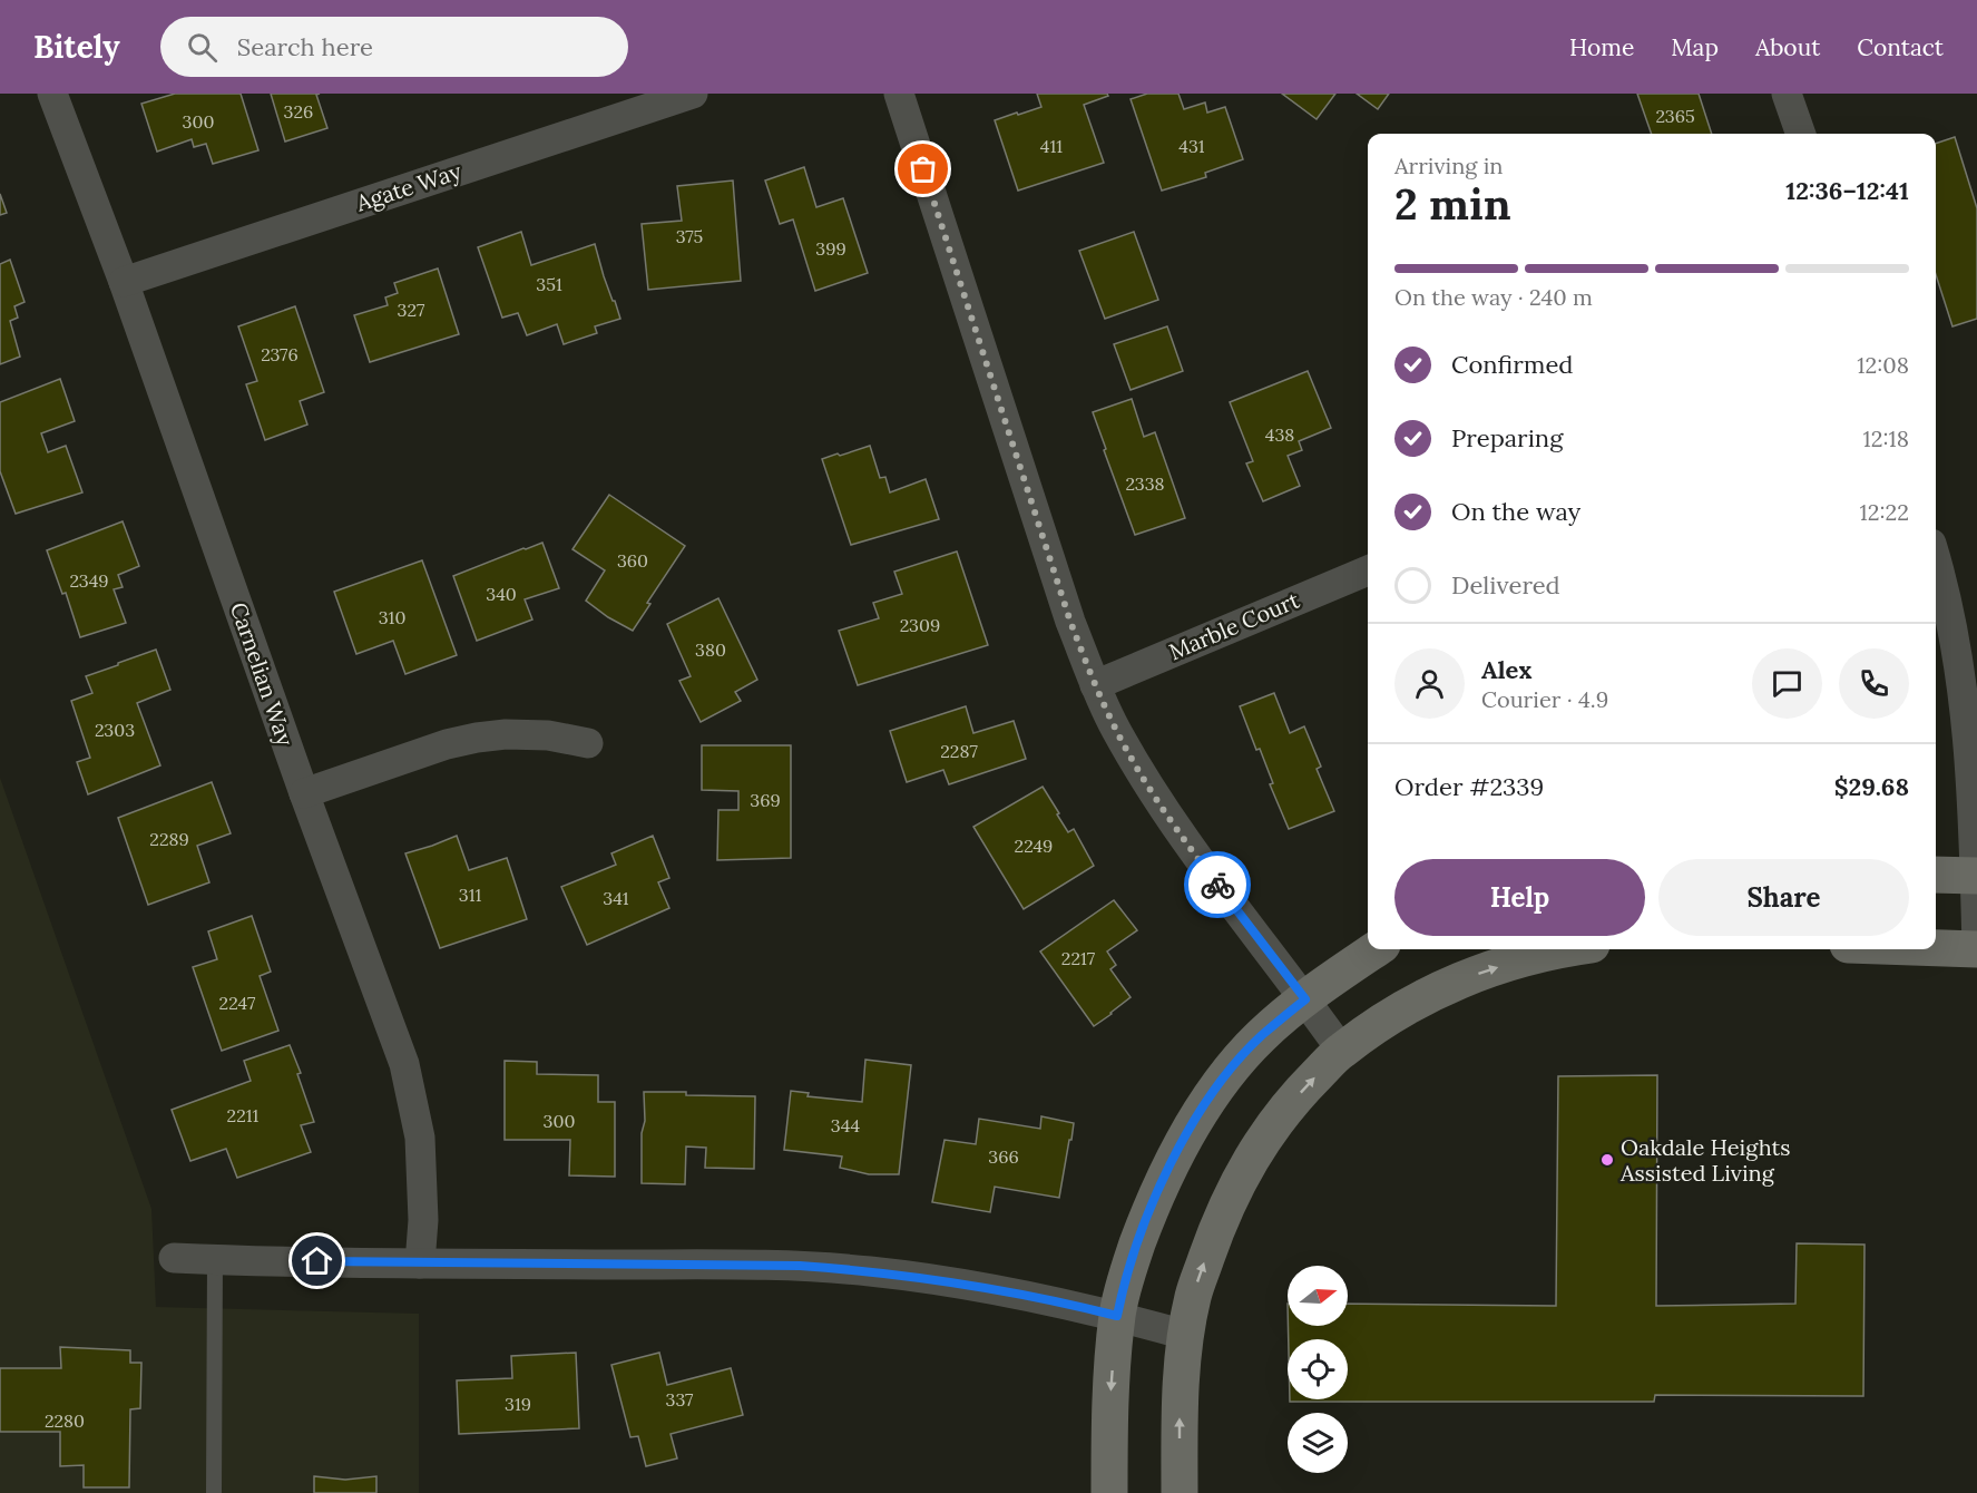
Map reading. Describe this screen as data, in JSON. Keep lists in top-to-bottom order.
{
  "streets": {
    "street": ["Agate Way", "Marble Court", "Carnelian Way"]
  },
  "crossings": [
    ["Agate Way", "Carnelian Way"]
  ],
  "places": ["Oakdale Heights Assisted Living"],
  "house_numbers": [
    "326",
    "2365",
    "300",
    "411",
    "431",
    "375",
    "399",
    "351",
    "327",
    "2376",
    "438",
    "2338",
    "360",
    "2349",
    "340",
    "310",
    "2309",
    "380",
    "2303",
    "2287",
    "369",
    "2289",
    "2249",
    "311",
    "341",
    "2217",
    "2247",
    "2211",
    "300",
    "344",
    "366",
    "337",
    "319",
    "2280"
  ],
  "north": "right",
  "page": {
    "header": "Bitely",
    "search": "Search here",
    "nav": [
      "Home",
      "Map",
      "About",
      "Contact"
    ],
    "heading": ["2 min", "Arriving in", "12:36–12:41"],
    "panel": [
      "Alex",
      "Courier · 4.9",
      "Order #2339",
      "$29.68"
    ],
    "bar": "On the way · 240 m",
    "list": [
      ["Confirmed", "12:08"],
      ["Preparing", "12:18"],
      ["On the way", "12:22"],
      "Delivered"
    ],
    "buttons": ["Help", "Share"]
  }
}
